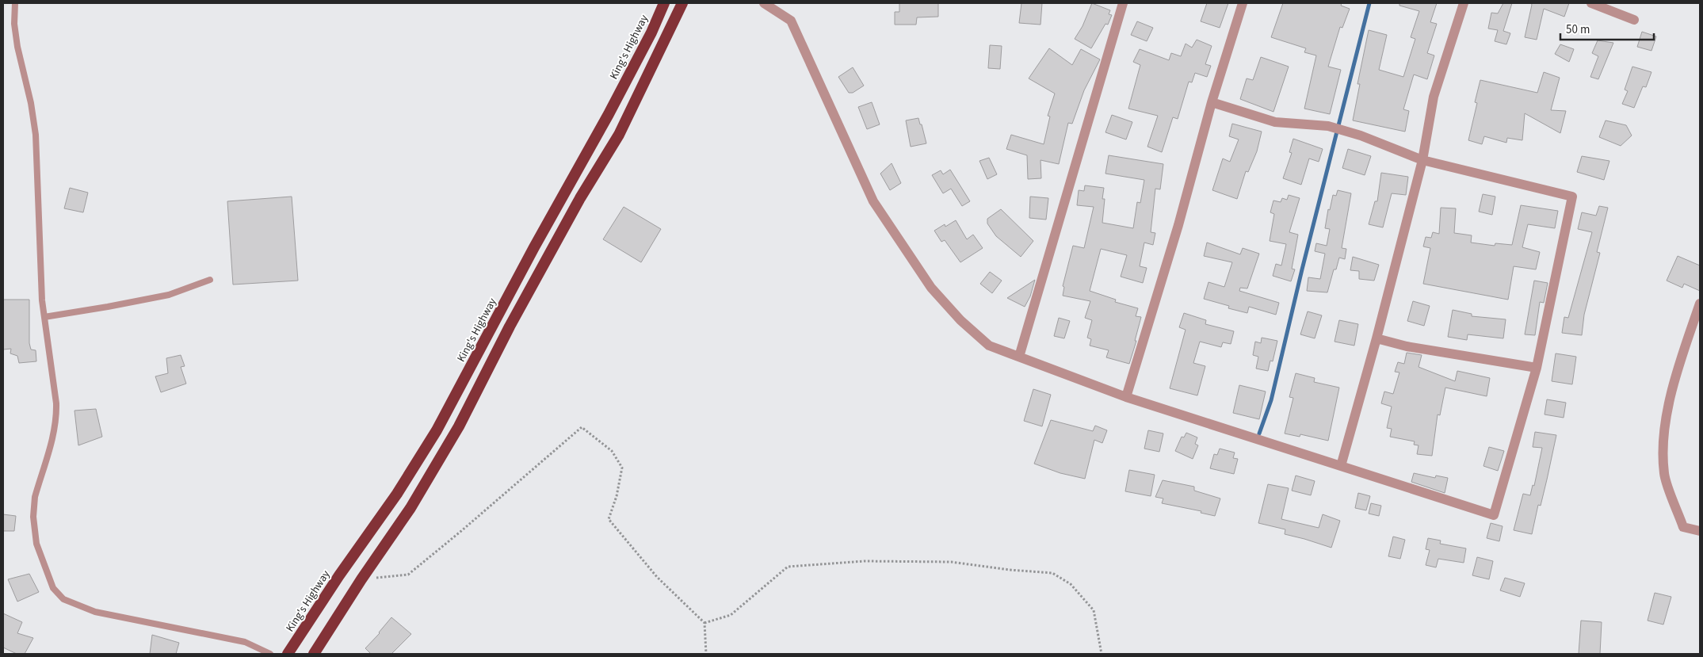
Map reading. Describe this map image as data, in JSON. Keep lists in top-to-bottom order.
{
  "streets": {
    "highway": ["King's Highway"]
  },
  "scale_bar": "50 m"
}
